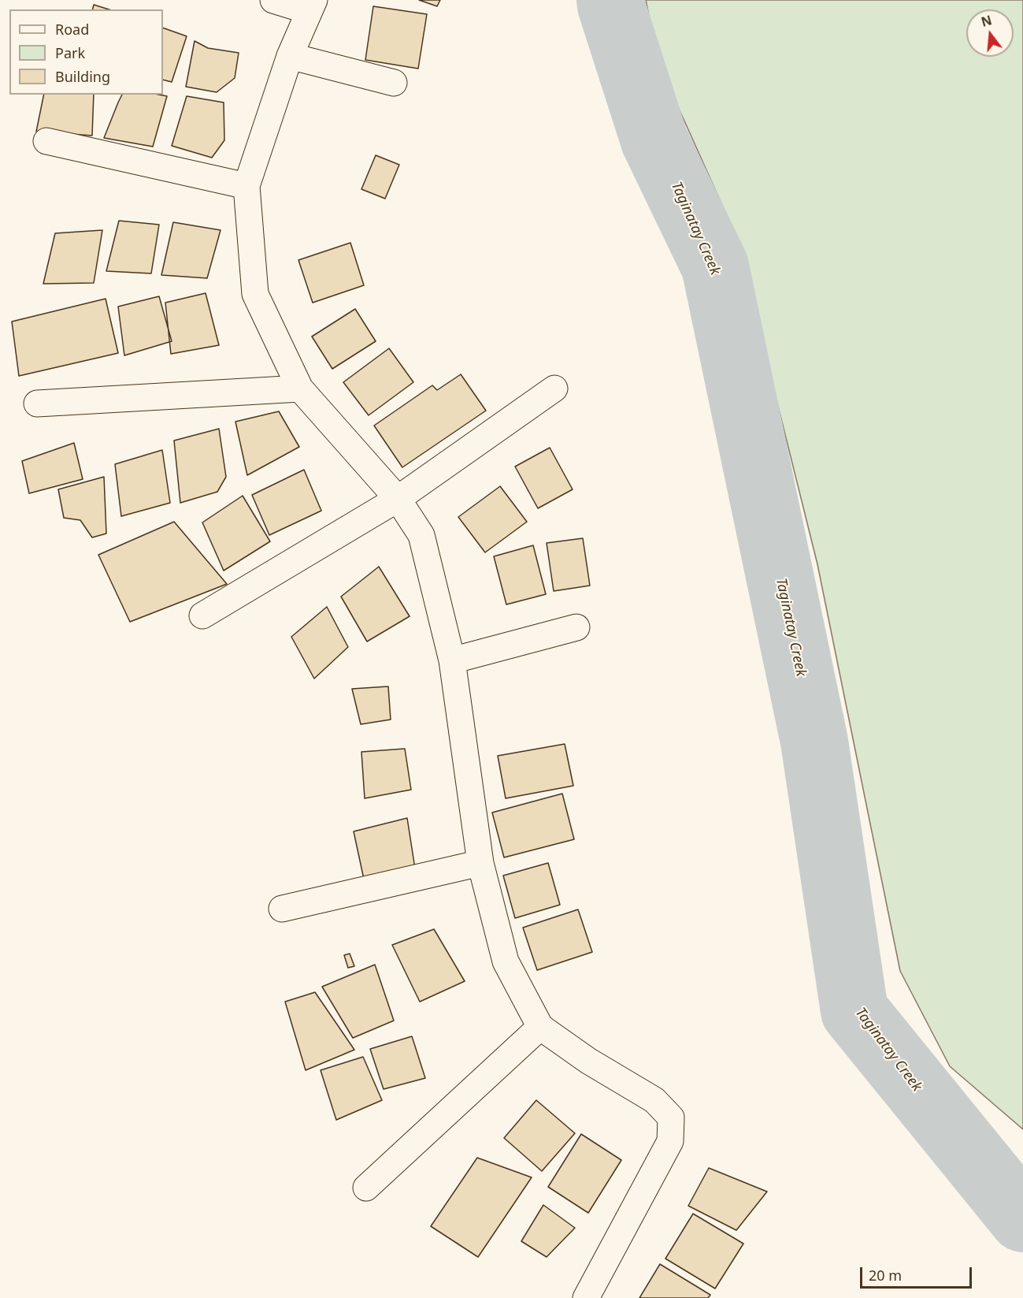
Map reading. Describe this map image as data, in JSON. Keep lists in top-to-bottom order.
{
  "water": ["Taginatay Creek"],
  "legend": ["Road", "Park", "Building"],
  "scale_bar": "20 m",
  "north": "top"
}
